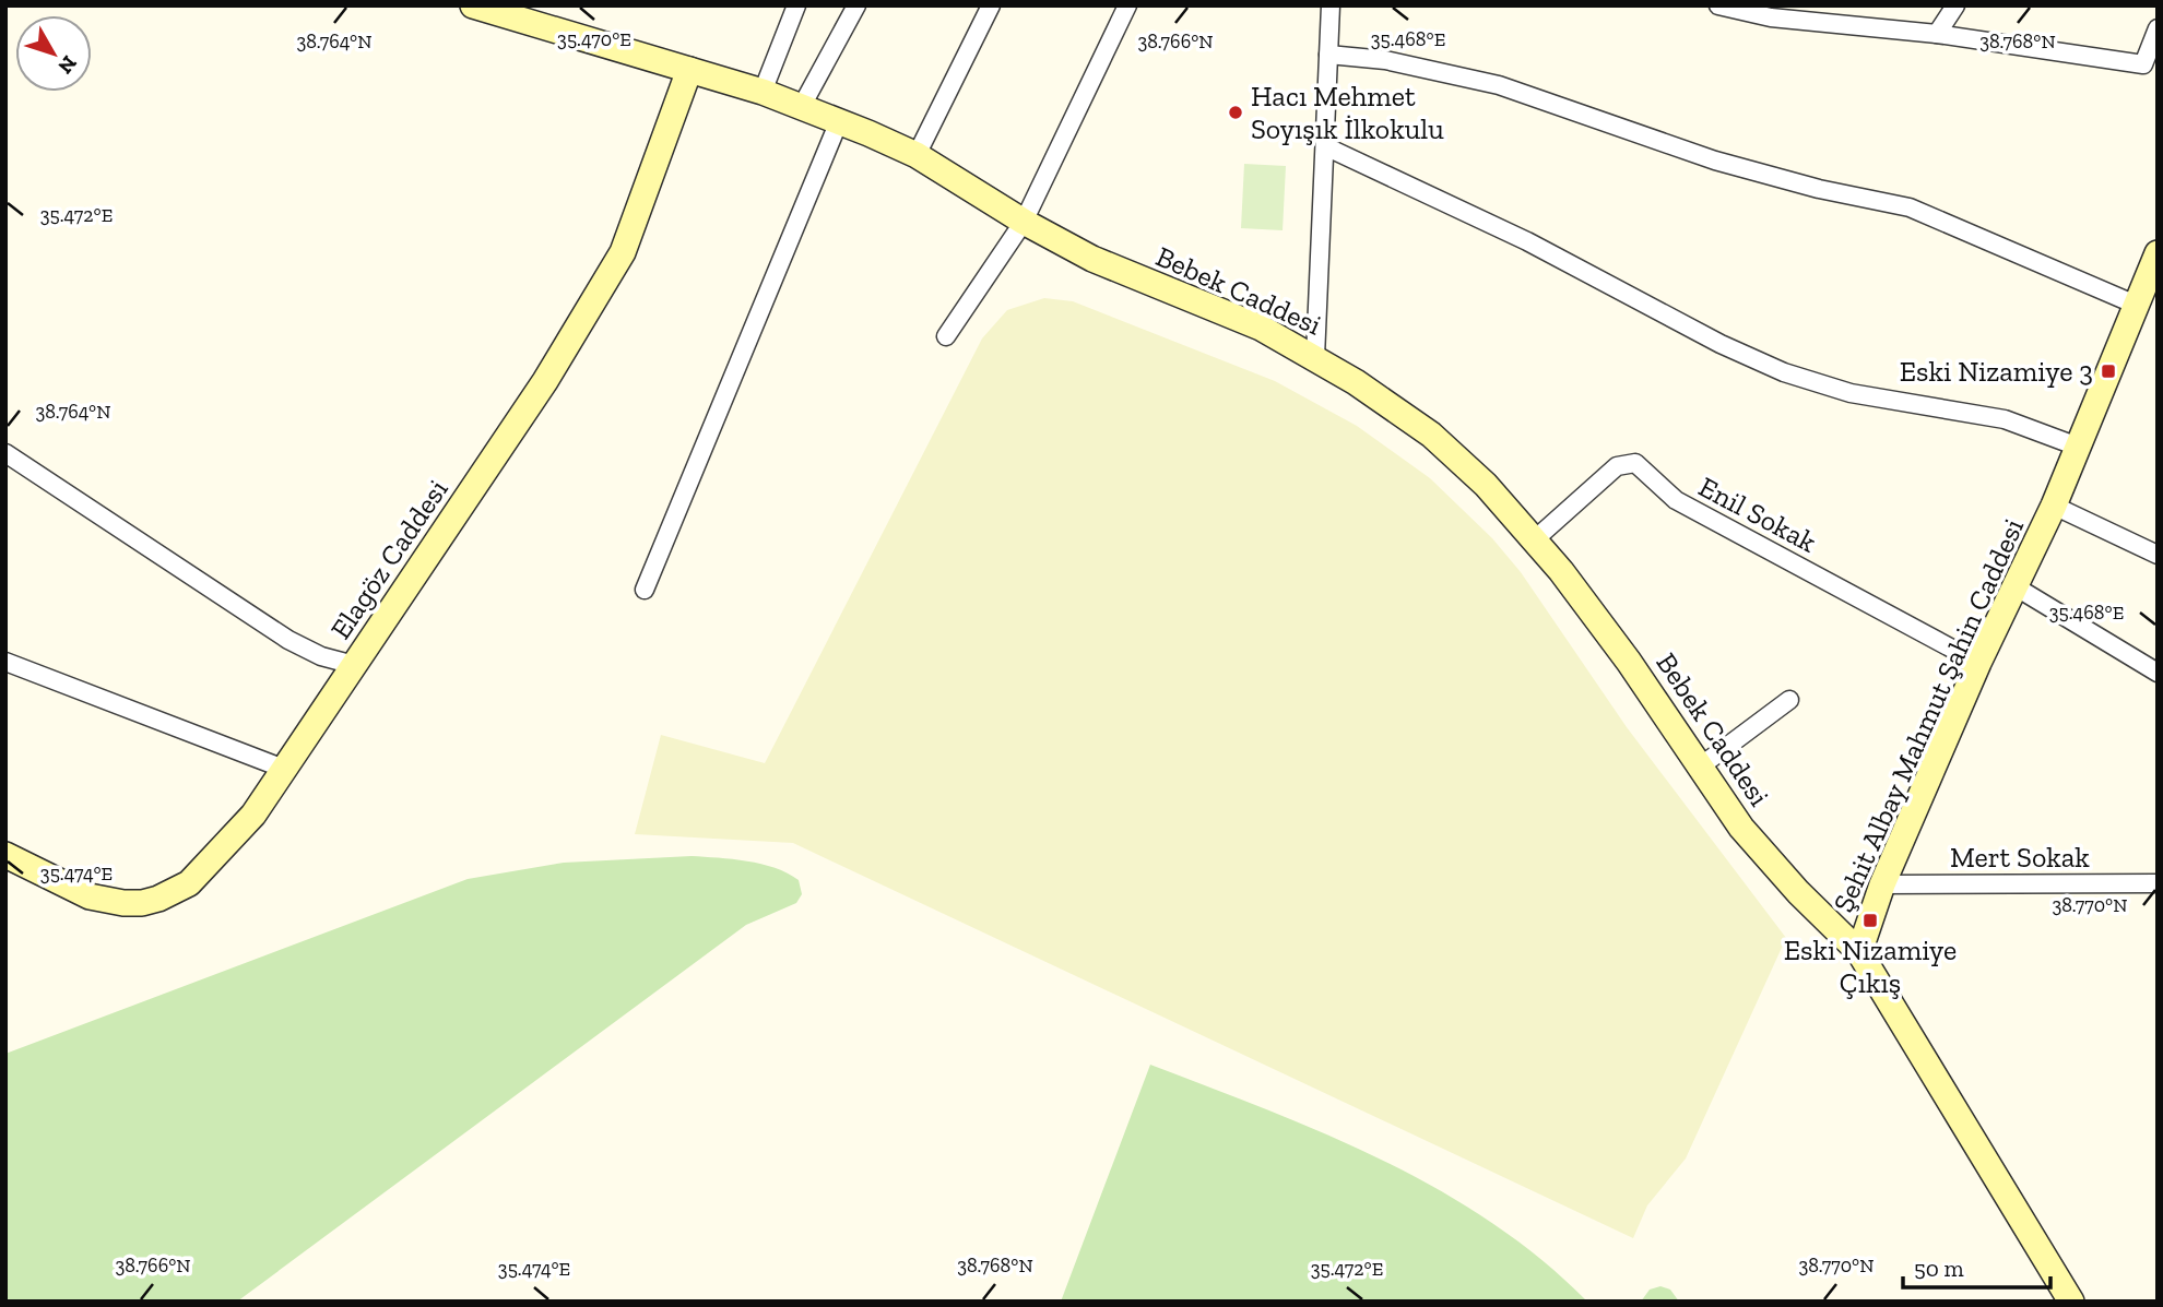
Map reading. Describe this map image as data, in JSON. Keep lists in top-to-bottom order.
{
  "streets": {
    "street": [
      "Bebek Caddesi",
      "Enil Sokak",
      "Elagöz Caddesi",
      "Şehit Albay Mahmut Şahin Caddesi",
      "Mert Sokak"
    ]
  },
  "crossings": [
    ["Bebek Caddesi", "Enil Sokak"],
    ["Bebek Caddesi", "Elagöz Caddesi"],
    ["Bebek Caddesi", "Şehit Albay Mahmut Şahin Caddesi"],
    ["Enil Sokak", "Şehit Albay Mahmut Şahin Caddesi"],
    ["Şehit Albay Mahmut Şahin Caddesi", "Mert Sokak"]
  ],
  "places": {
    "other": ["Hacı Mehmet Soyışık İlkokulu"],
    "transit": ["Eski Nizamiye 3", "Eski Nizamiye Çıkış"]
  },
  "scale_bar": "50 m",
  "north": "bottom right",
  "coordinates": [
    "35.470°E",
    "35.468°E",
    "38.764°N",
    "38.766°N",
    "38.768°N",
    "35.472°E",
    "35.474°E",
    "38.770°N"
  ]
}
